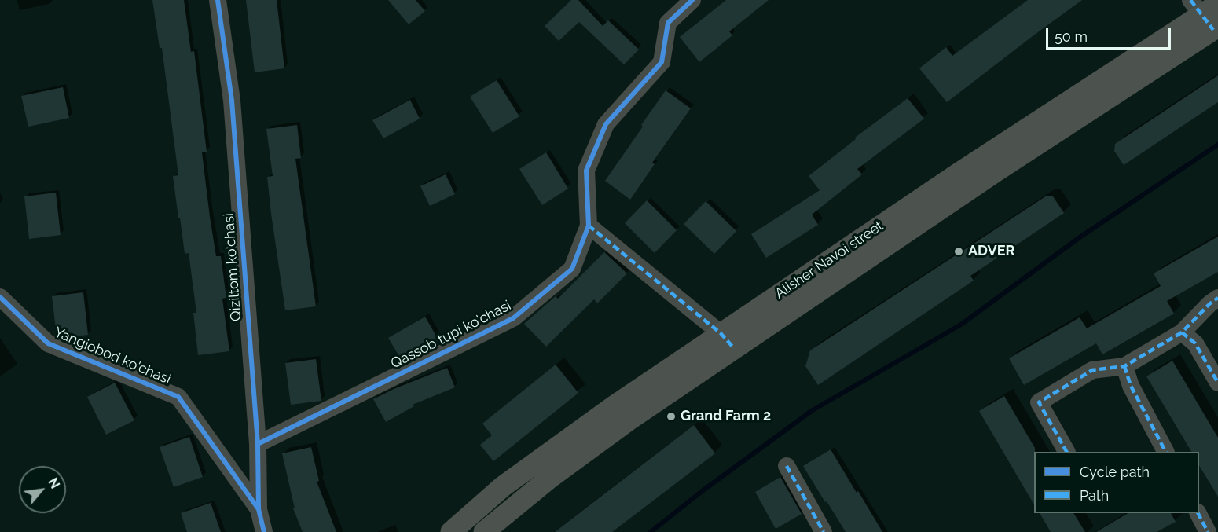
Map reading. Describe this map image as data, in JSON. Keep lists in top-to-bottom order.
{
  "streets": {
    "main road": ["Alisher Navoi street"],
    "street": ["Qiziltom ko'chasi", "Qassob tupi ko'chasi", "Yangiobod ko'chasi"]
  },
  "crossings": [
    ["Qiziltom ko'chasi", "Qassob tupi ko'chasi"],
    ["Qiziltom ko'chasi", "Yangiobod ko'chasi"]
  ],
  "places": ["ADVER", "Grand Farm 2"],
  "legend": ["Cycle path", "Path"],
  "scale_bar": "50 m",
  "north": "top right"
}
